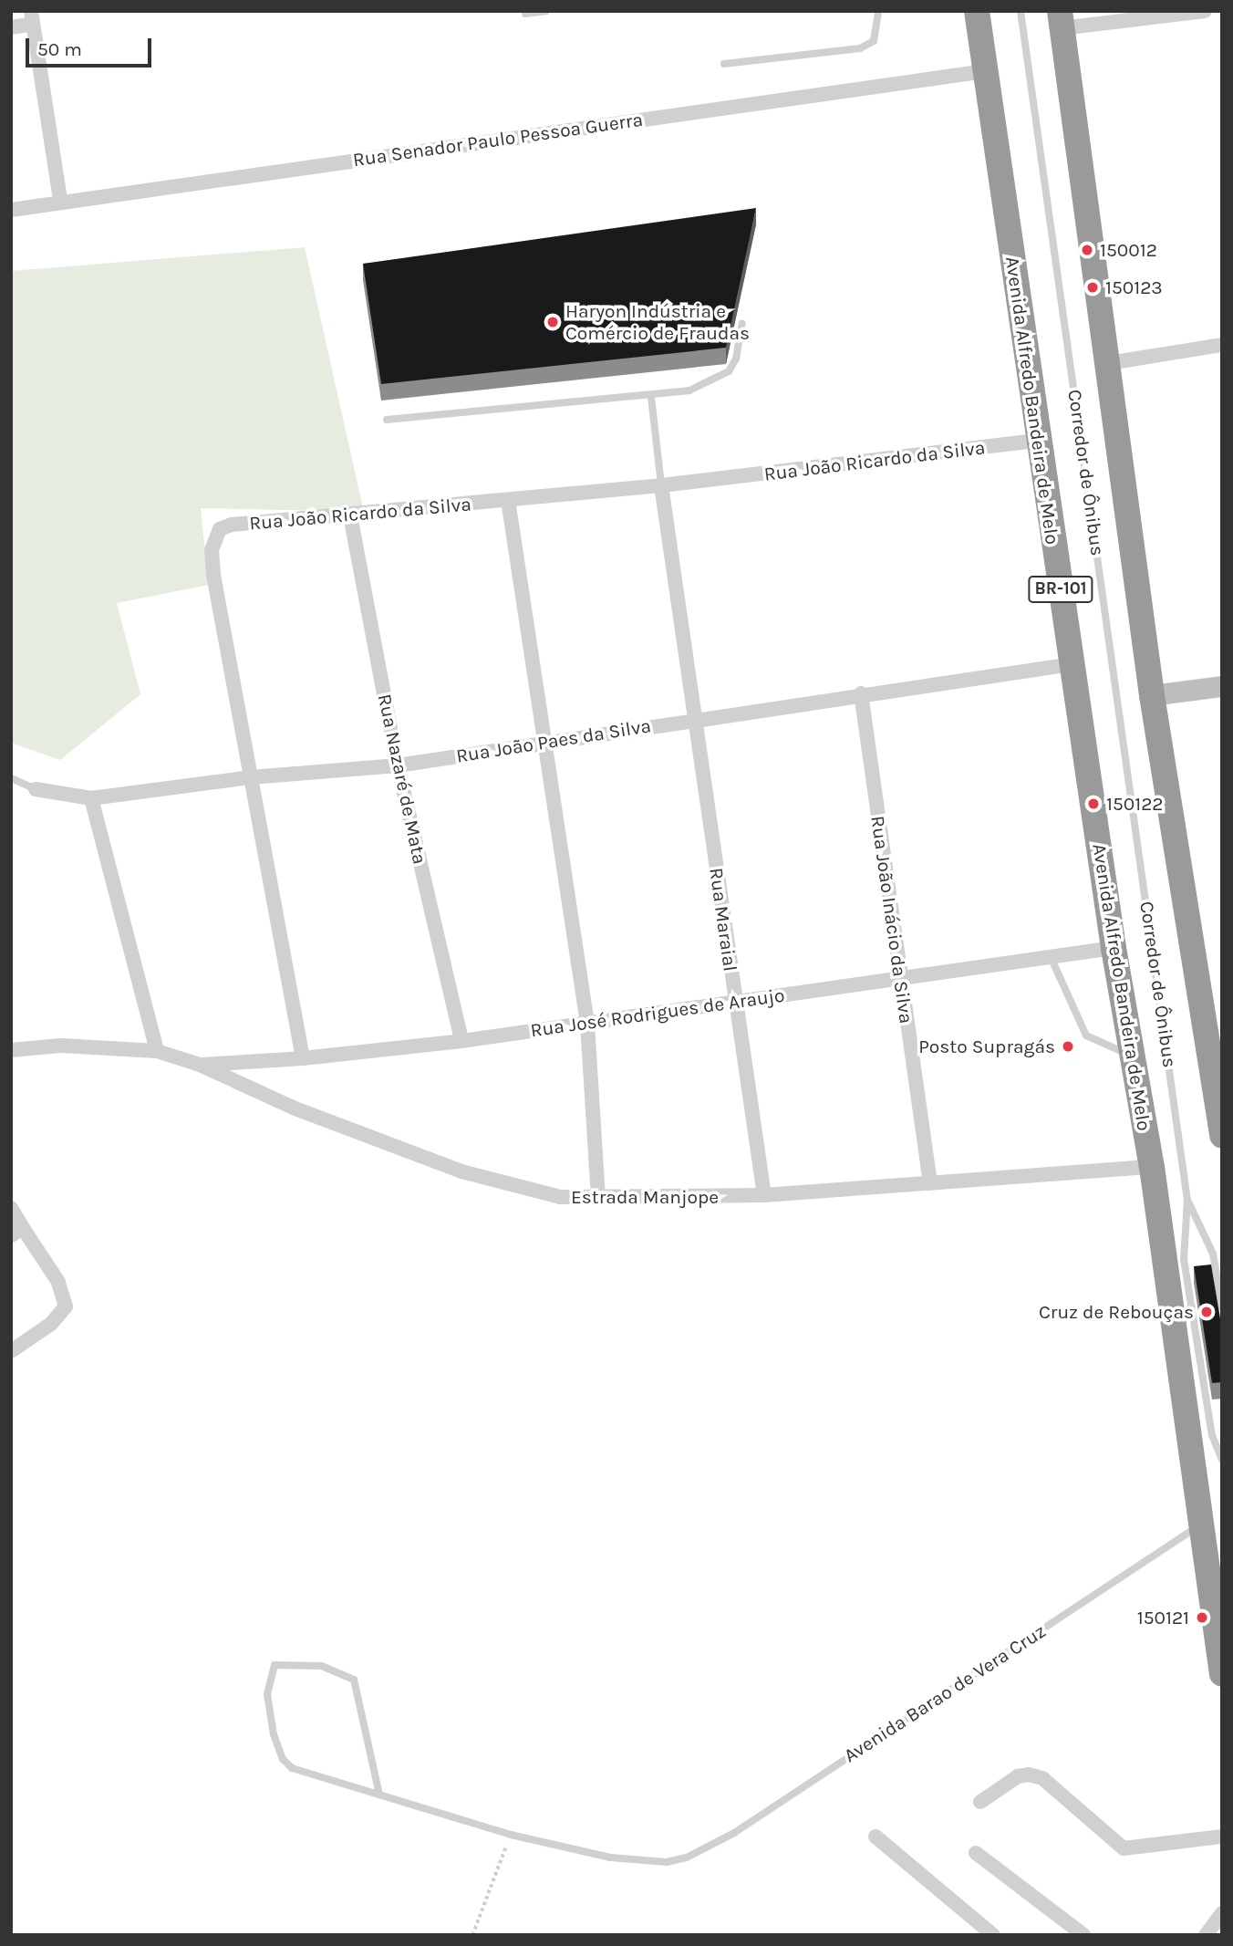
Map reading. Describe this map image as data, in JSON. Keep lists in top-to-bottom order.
{
  "streets": {
    "highway": ["Avenida Alfredo Bandeira de Melo", "BR-101"],
    "street": [
      "Rua Senador Paulo Pessoa Guerra",
      "Rua João Ricardo da Silva",
      "Rua João Paes da Silva",
      "Rua Nazaré de Mata",
      "Rua Maraial",
      "Rua João Inácio da Silva",
      "Rua José Rodrigues de Araujo",
      "Estrada Manjope"
    ],
    "lane": ["Corredor de Ônibus", "Avenida Barao de Vera Cruz"]
  },
  "crossings": [
    ["Rua Senador Paulo Pessoa Guerra", "Avenida Alfredo Bandeira de Melo"],
    ["Avenida Alfredo Bandeira de Melo", "Rua João Ricardo da Silva"],
    ["Avenida Alfredo Bandeira de Melo", "BR-101"],
    ["Avenida Alfredo Bandeira de Melo", "Rua João Paes da Silva"],
    ["Avenida Alfredo Bandeira de Melo", "Rua José Rodrigues de Araujo"],
    ["Avenida Alfredo Bandeira de Melo", "Estrada Manjope"],
    ["Rua João Ricardo da Silva", "Rua João Paes da Silva"],
    ["Rua João Ricardo da Silva", "Rua Nazaré de Mata"],
    ["Rua João Ricardo da Silva", "Rua Maraial"],
    ["Rua João Ricardo da Silva", "Rua José Rodrigues de Araujo"],
    ["BR-101", "Estrada Manjope"],
    ["BR-101", "Avenida Barao de Vera Cruz"],
    ["Rua João Paes da Silva", "Rua Nazaré de Mata"],
    ["Rua João Paes da Silva", "Rua Maraial"],
    ["Rua João Paes da Silva", "Rua João Inácio da Silva"],
    ["Rua Nazaré de Mata", "Rua José Rodrigues de Araujo"],
    ["Rua Maraial", "Rua José Rodrigues de Araujo"],
    ["Rua Maraial", "Estrada Manjope"],
    ["Rua João Inácio da Silva", "Rua José Rodrigues de Araujo"],
    ["Rua João Inácio da Silva", "Estrada Manjope"],
    ["Rua José Rodrigues de Araujo", "Estrada Manjope"]
  ],
  "places": [
    "150012",
    "150123",
    "Haryon Indústria e Comércio de Fraudas",
    "150122",
    "Posto Supragás",
    "Cruz de Rebouças",
    "150121"
  ],
  "scale_bar": "50 m"
}
